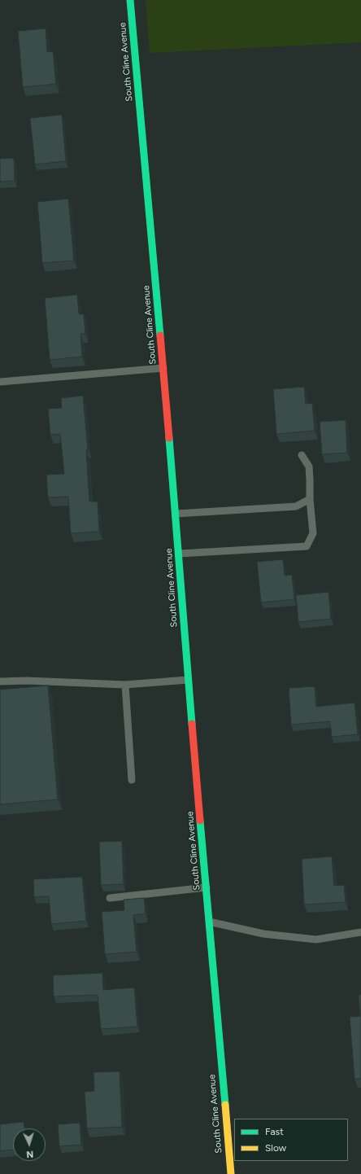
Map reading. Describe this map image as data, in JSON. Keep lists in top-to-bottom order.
{
  "streets": {
    "street": ["South Cline Avenue"]
  },
  "legend": ["Fast", "Slow"],
  "north": "bottom"
}
